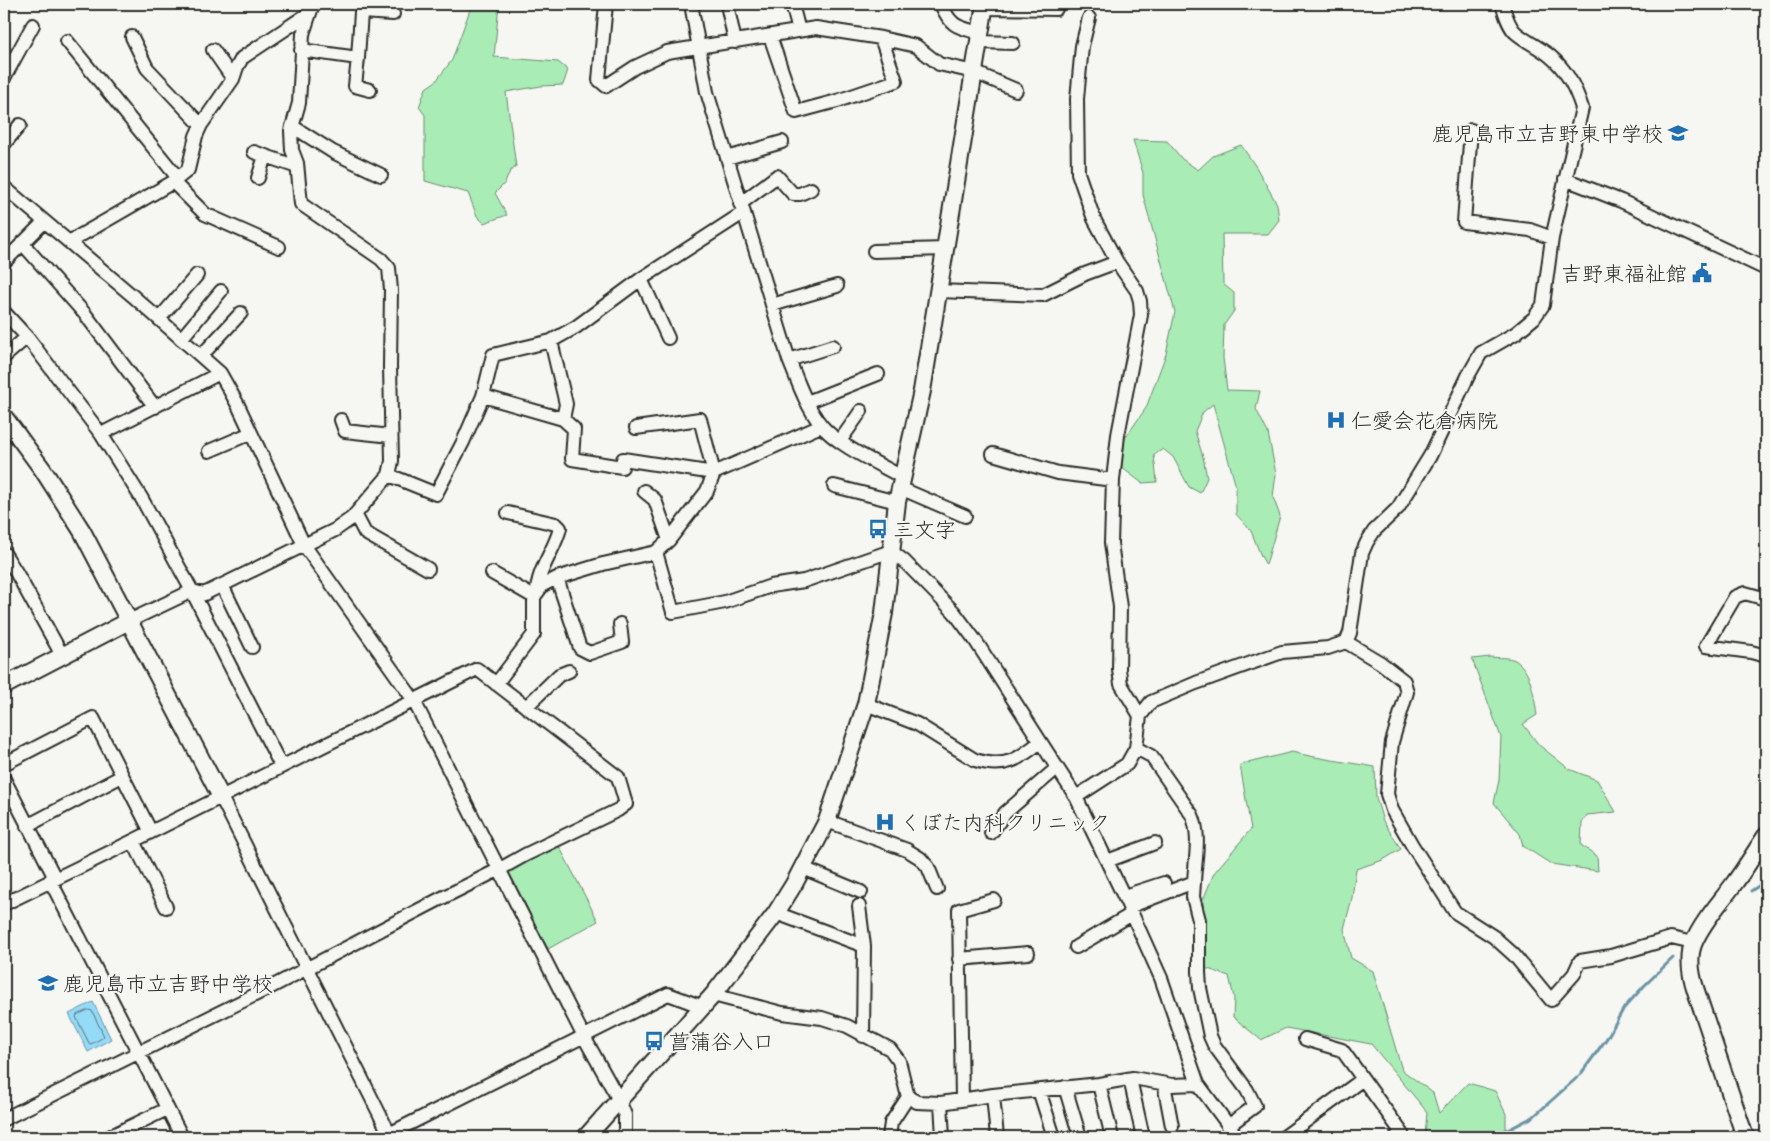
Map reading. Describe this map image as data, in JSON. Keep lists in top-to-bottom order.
{
  "places": {
    "school or university": ["鹿児島市立吉野東中学校", "鹿児島市立吉野中学校"],
    "public building": ["吉野東福祉館"],
    "hospital": ["仁愛会花倉病院", "くぼた内科クリニック"],
    "bus stop": ["三文字", "菖蒲谷入口"]
  }
}
